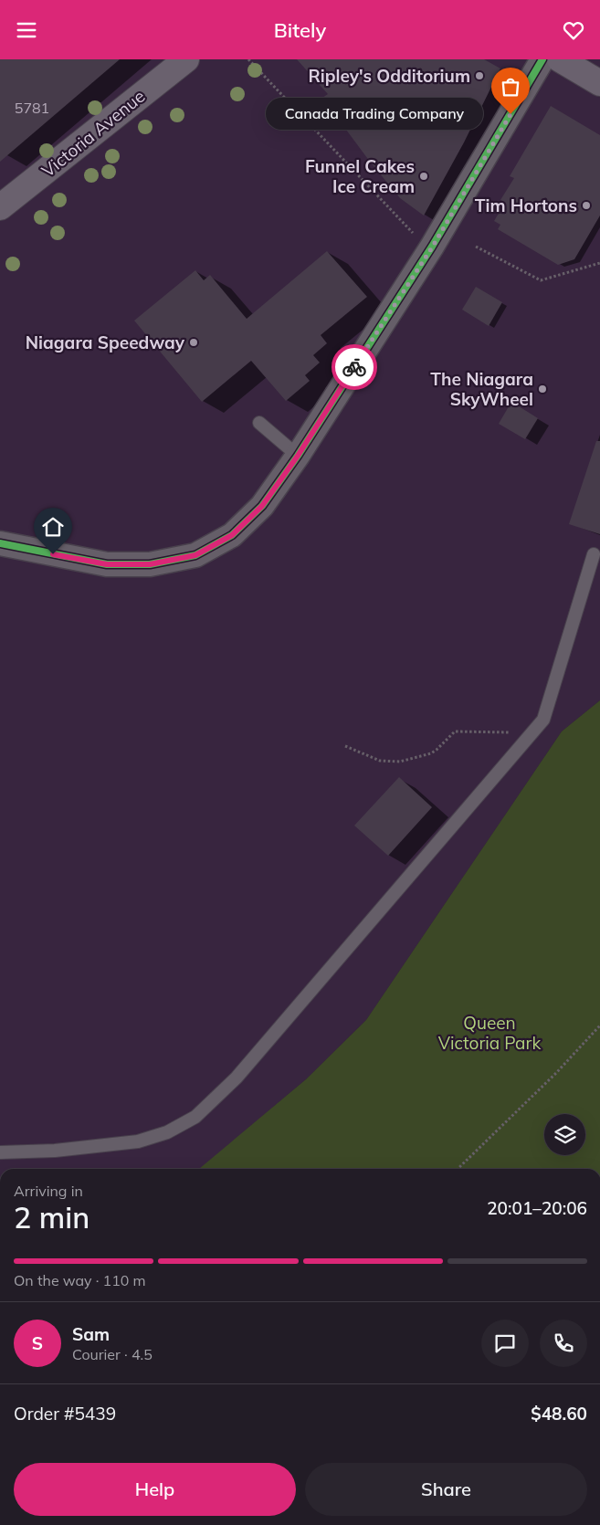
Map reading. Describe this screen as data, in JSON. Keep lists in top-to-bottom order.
{
  "streets": {
    "main road": ["Victoria Avenue"]
  },
  "parks": ["Queen Victoria Park"],
  "places": [
    "Ripley's Odditorium",
    "Canada Trading Company",
    "Funnel Cakes Ice Cream",
    "Tim Hortons",
    "Niagara Speedway",
    "The Niagara SkyWheel"
  ],
  "house_numbers": ["5781"],
  "page": {
    "header": "Bitely",
    "bubble": "Canada Trading Company",
    "heading": ["2 min", "Arriving in", "20:01–20:06"],
    "panel": [
      "Sam",
      "Courier · 4.5",
      "Order #5439",
      "$48.60"
    ],
    "bar": "On the way · 110 m",
    "round": "S",
    "buttons": ["Help", "Share"]
  }
}
